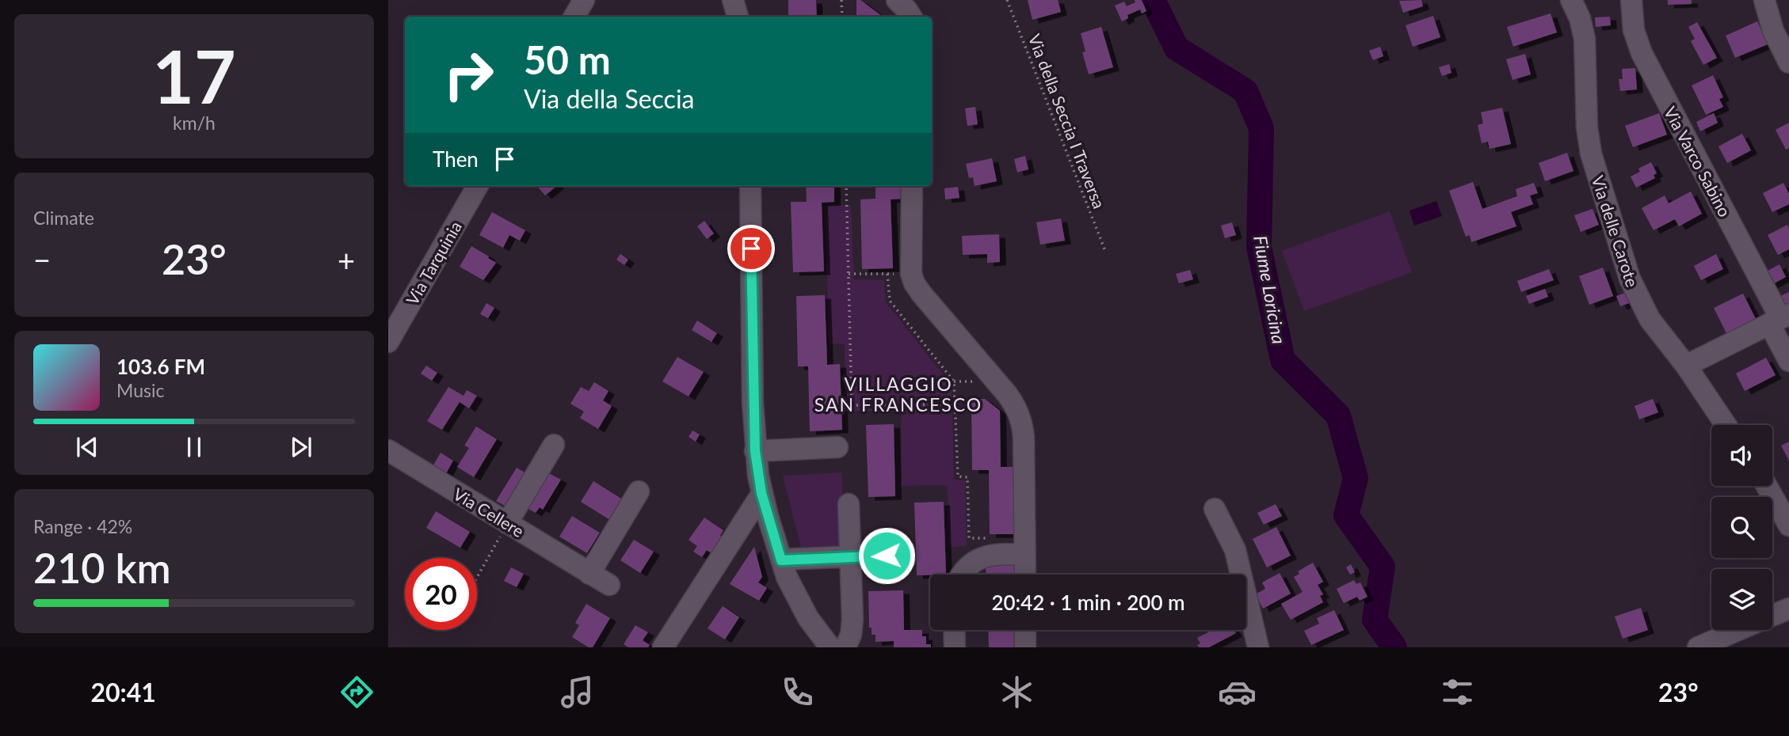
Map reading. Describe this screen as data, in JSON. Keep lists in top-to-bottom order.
{
  "streets": {
    "street": [
      "Via Varco Sabino",
      "Via delle Carote",
      "Via Tarquinia",
      "Via Cellere"
    ],
    "path": ["Via della Seccia I Traversa"]
  },
  "districts": ["VILLAGGIO SAN FRANCESCO"],
  "water": ["Fiume Loricina"],
  "page": {
    "tile": [
      ["17", "km/h"],
      "Climate",
      ["Range · 42%", "210 km"]
    ],
    "turn": ["50 m", "Via della Seccia"],
    "then": "Then",
    "heat": ["−", "23°", "+"],
    "song": ["103.6 FM", "Music"],
    "limit": "20",
    "trip": "20:42 · 1 min · 200 m",
    "tabs": ["20:41", "23°"]
  }
}
